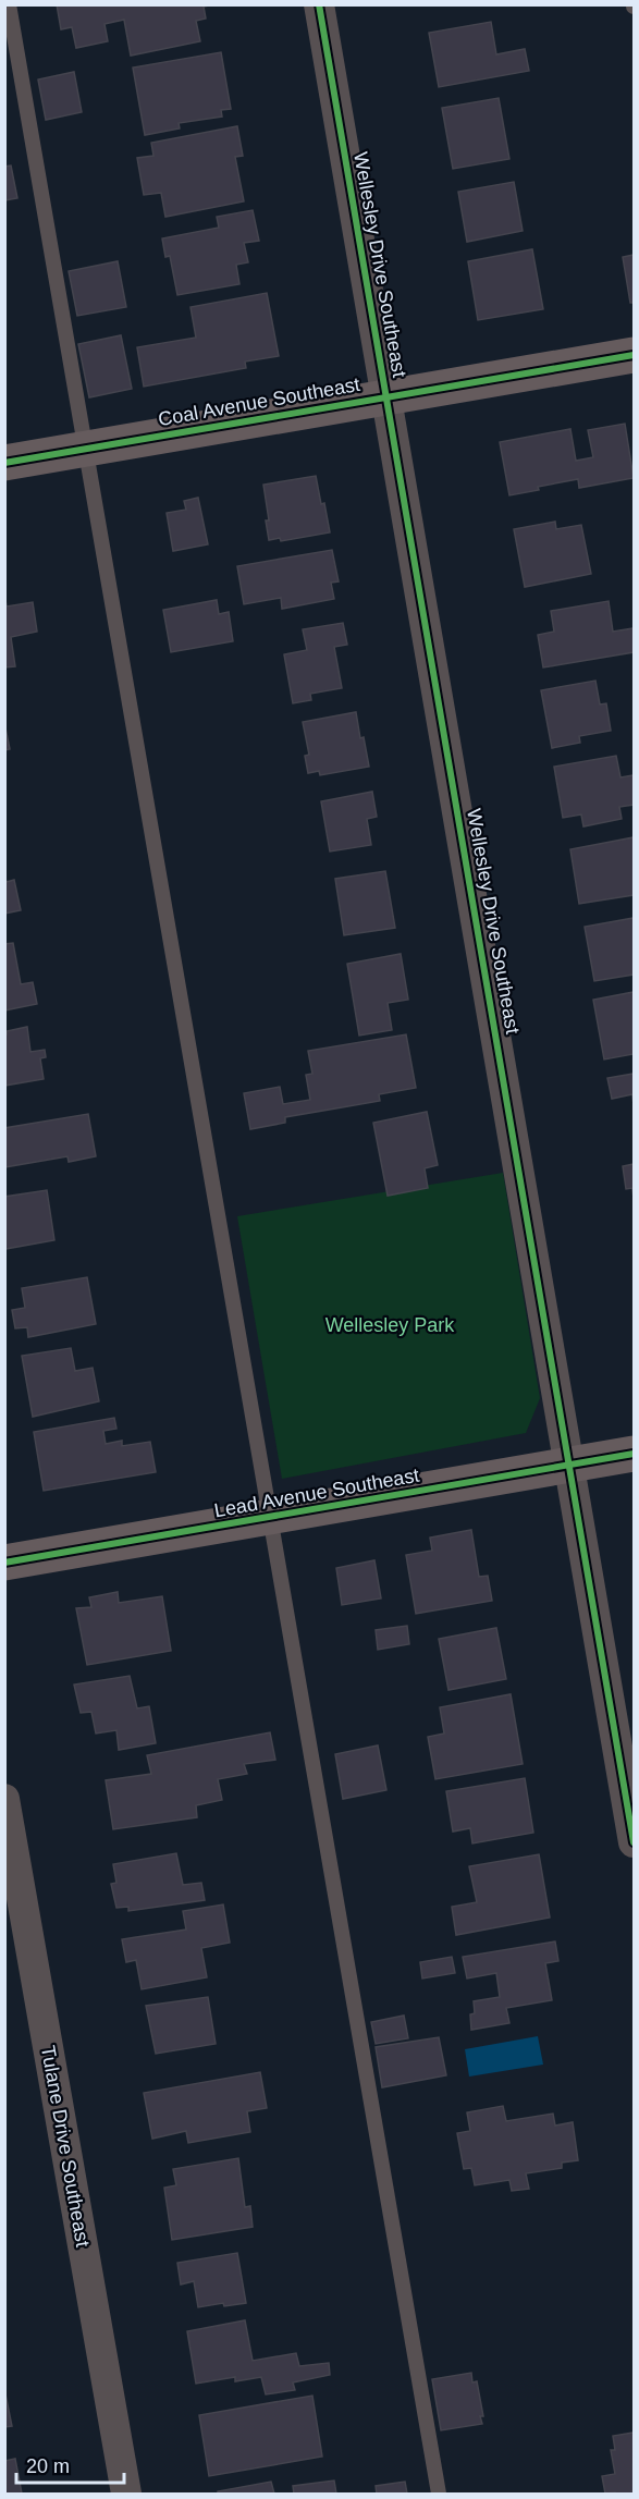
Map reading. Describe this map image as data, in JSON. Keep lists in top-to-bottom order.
{
  "streets": {
    "main road": ["Coal Avenue Southeast", "Lead Avenue Southeast"],
    "street": ["Wellesley Drive Southeast", "Tulane Drive Southeast"]
  },
  "crossings": [
    ["Wellesley Drive Southeast", "Coal Avenue Southeast"],
    ["Wellesley Drive Southeast", "Lead Avenue Southeast"]
  ],
  "parks": ["Wellesley Park"],
  "scale_bar": "20 m"
}
